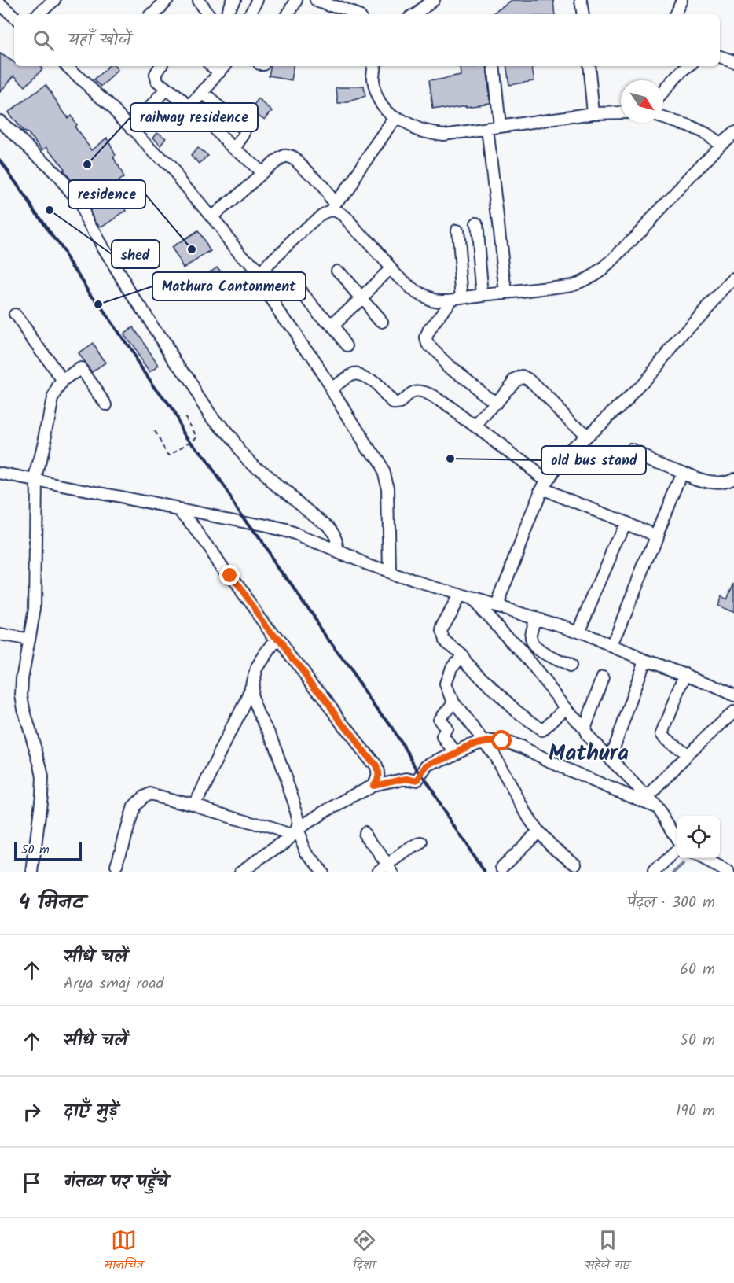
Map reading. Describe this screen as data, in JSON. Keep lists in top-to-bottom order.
{
  "districts": ["Mathura"],
  "places": [
    "railway residence",
    "shed",
    "residence",
    "Mathura Cantonment",
    "old bus stand"
  ],
  "scale_bar": "50 m",
  "north": "bottom right",
  "page": {
    "search": "यहाँ खोजें",
    "scale": "50 m",
    "heading": ["4 मिनट", "पैदल · 300 m"],
    "list": [
      ["सीधे चलें", "Arya smaj road", "60 m"],
      ["सीधे चलें", "50 m"],
      ["दाएँ मुड़ें", "190 m"],
      "गंतव्य पर पहुँचे"
    ],
    "nav": ["मानचित्र", "दिशा", "सहेजे गए"]
  }
}
